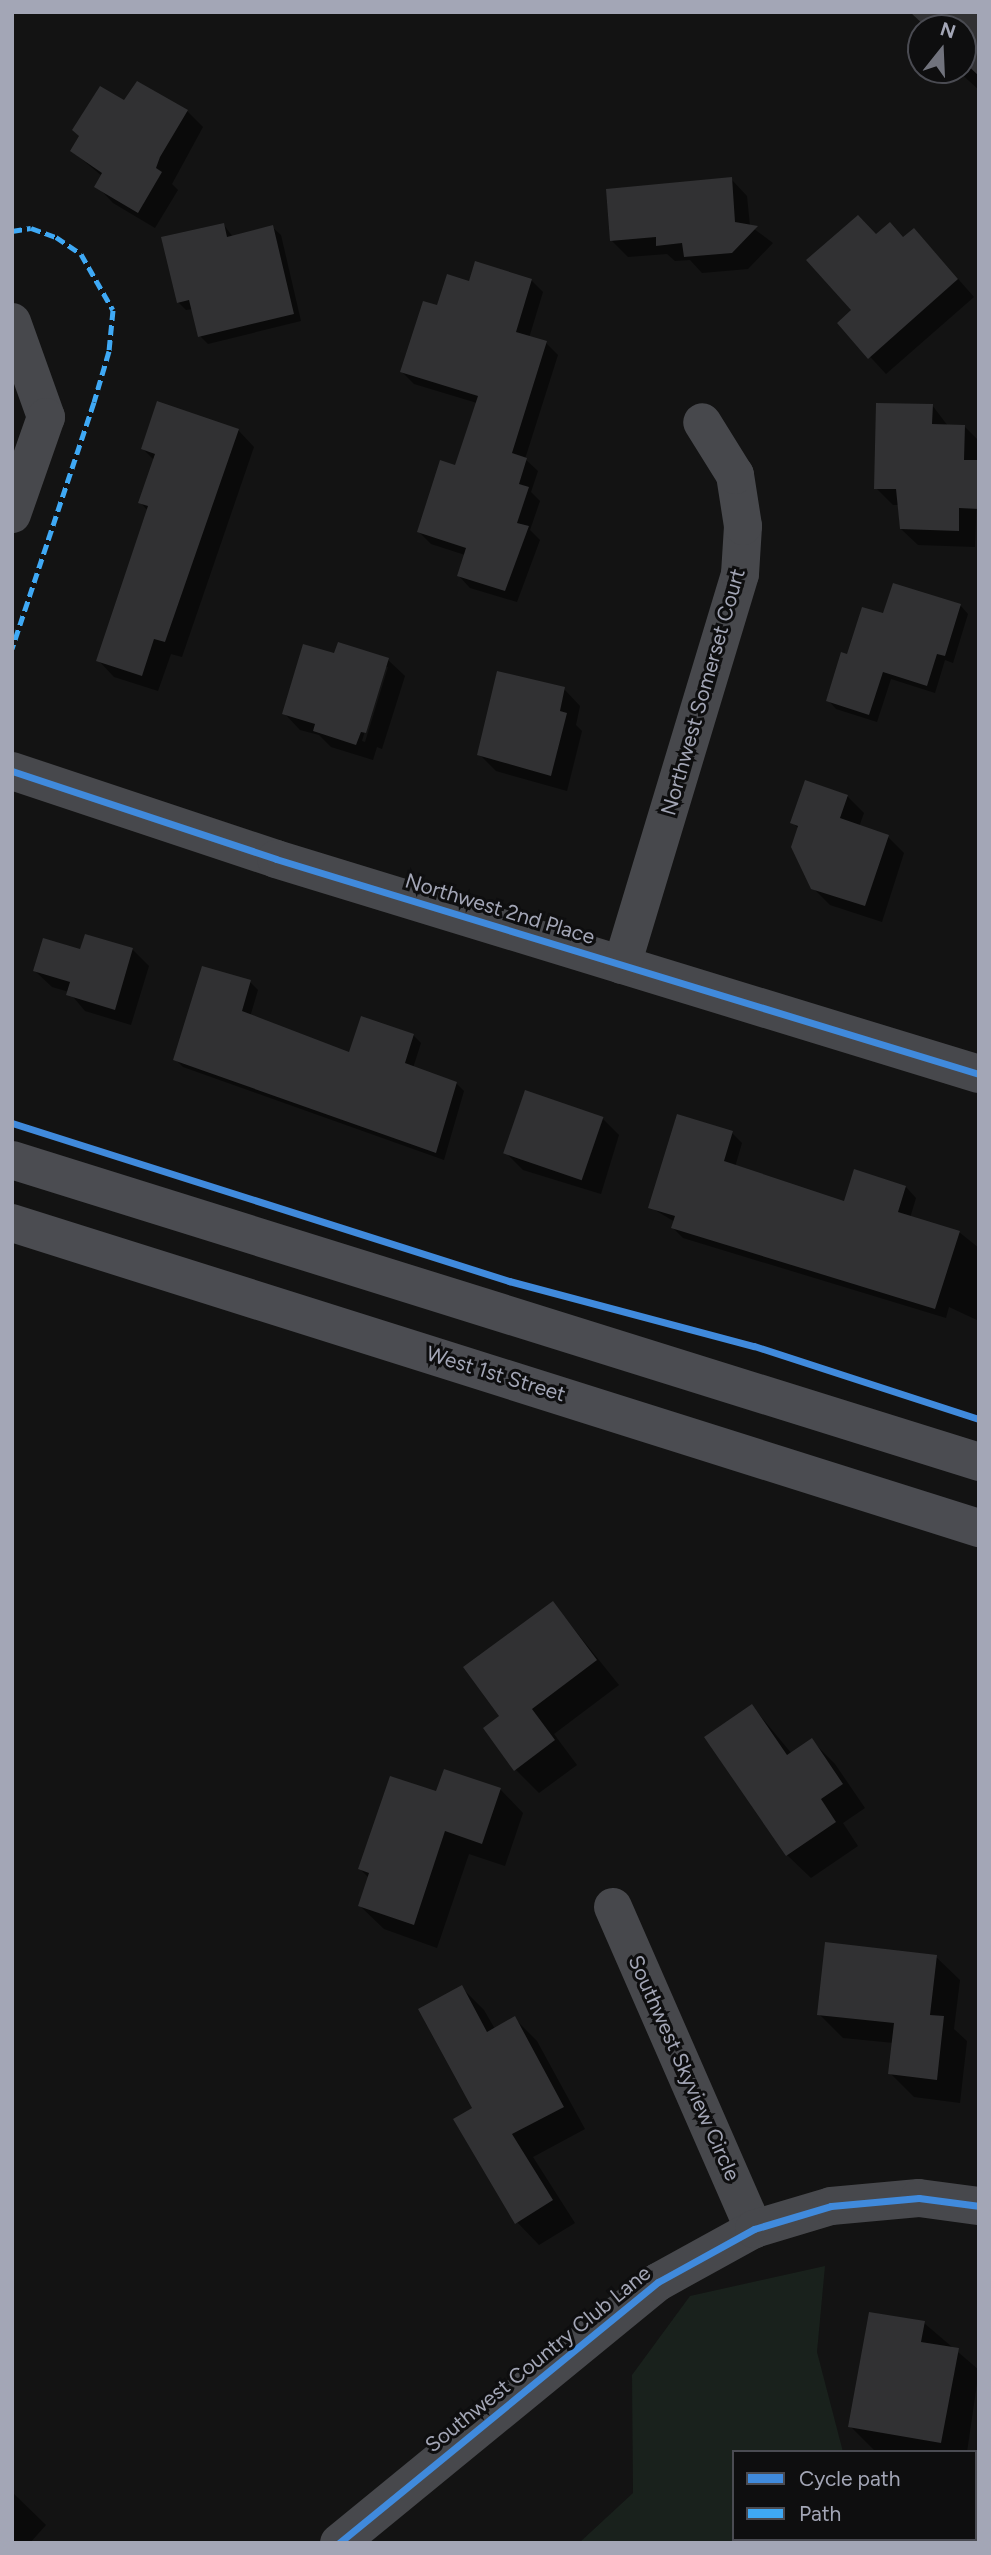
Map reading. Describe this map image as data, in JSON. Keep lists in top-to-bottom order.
{
  "streets": {
    "main road": ["West 1st Street"],
    "street": [
      "Northwest Somerset Court",
      "Northwest 2nd Place",
      "Southwest Skyview Circle",
      "Southwest Country Club Lane"
    ]
  },
  "crossings": [
    ["Northwest Somerset Court", "Northwest 2nd Place"],
    ["Southwest Skyview Circle", "Southwest Country Club Lane"]
  ],
  "legend": ["Cycle path", "Path"],
  "north": "top"
}
